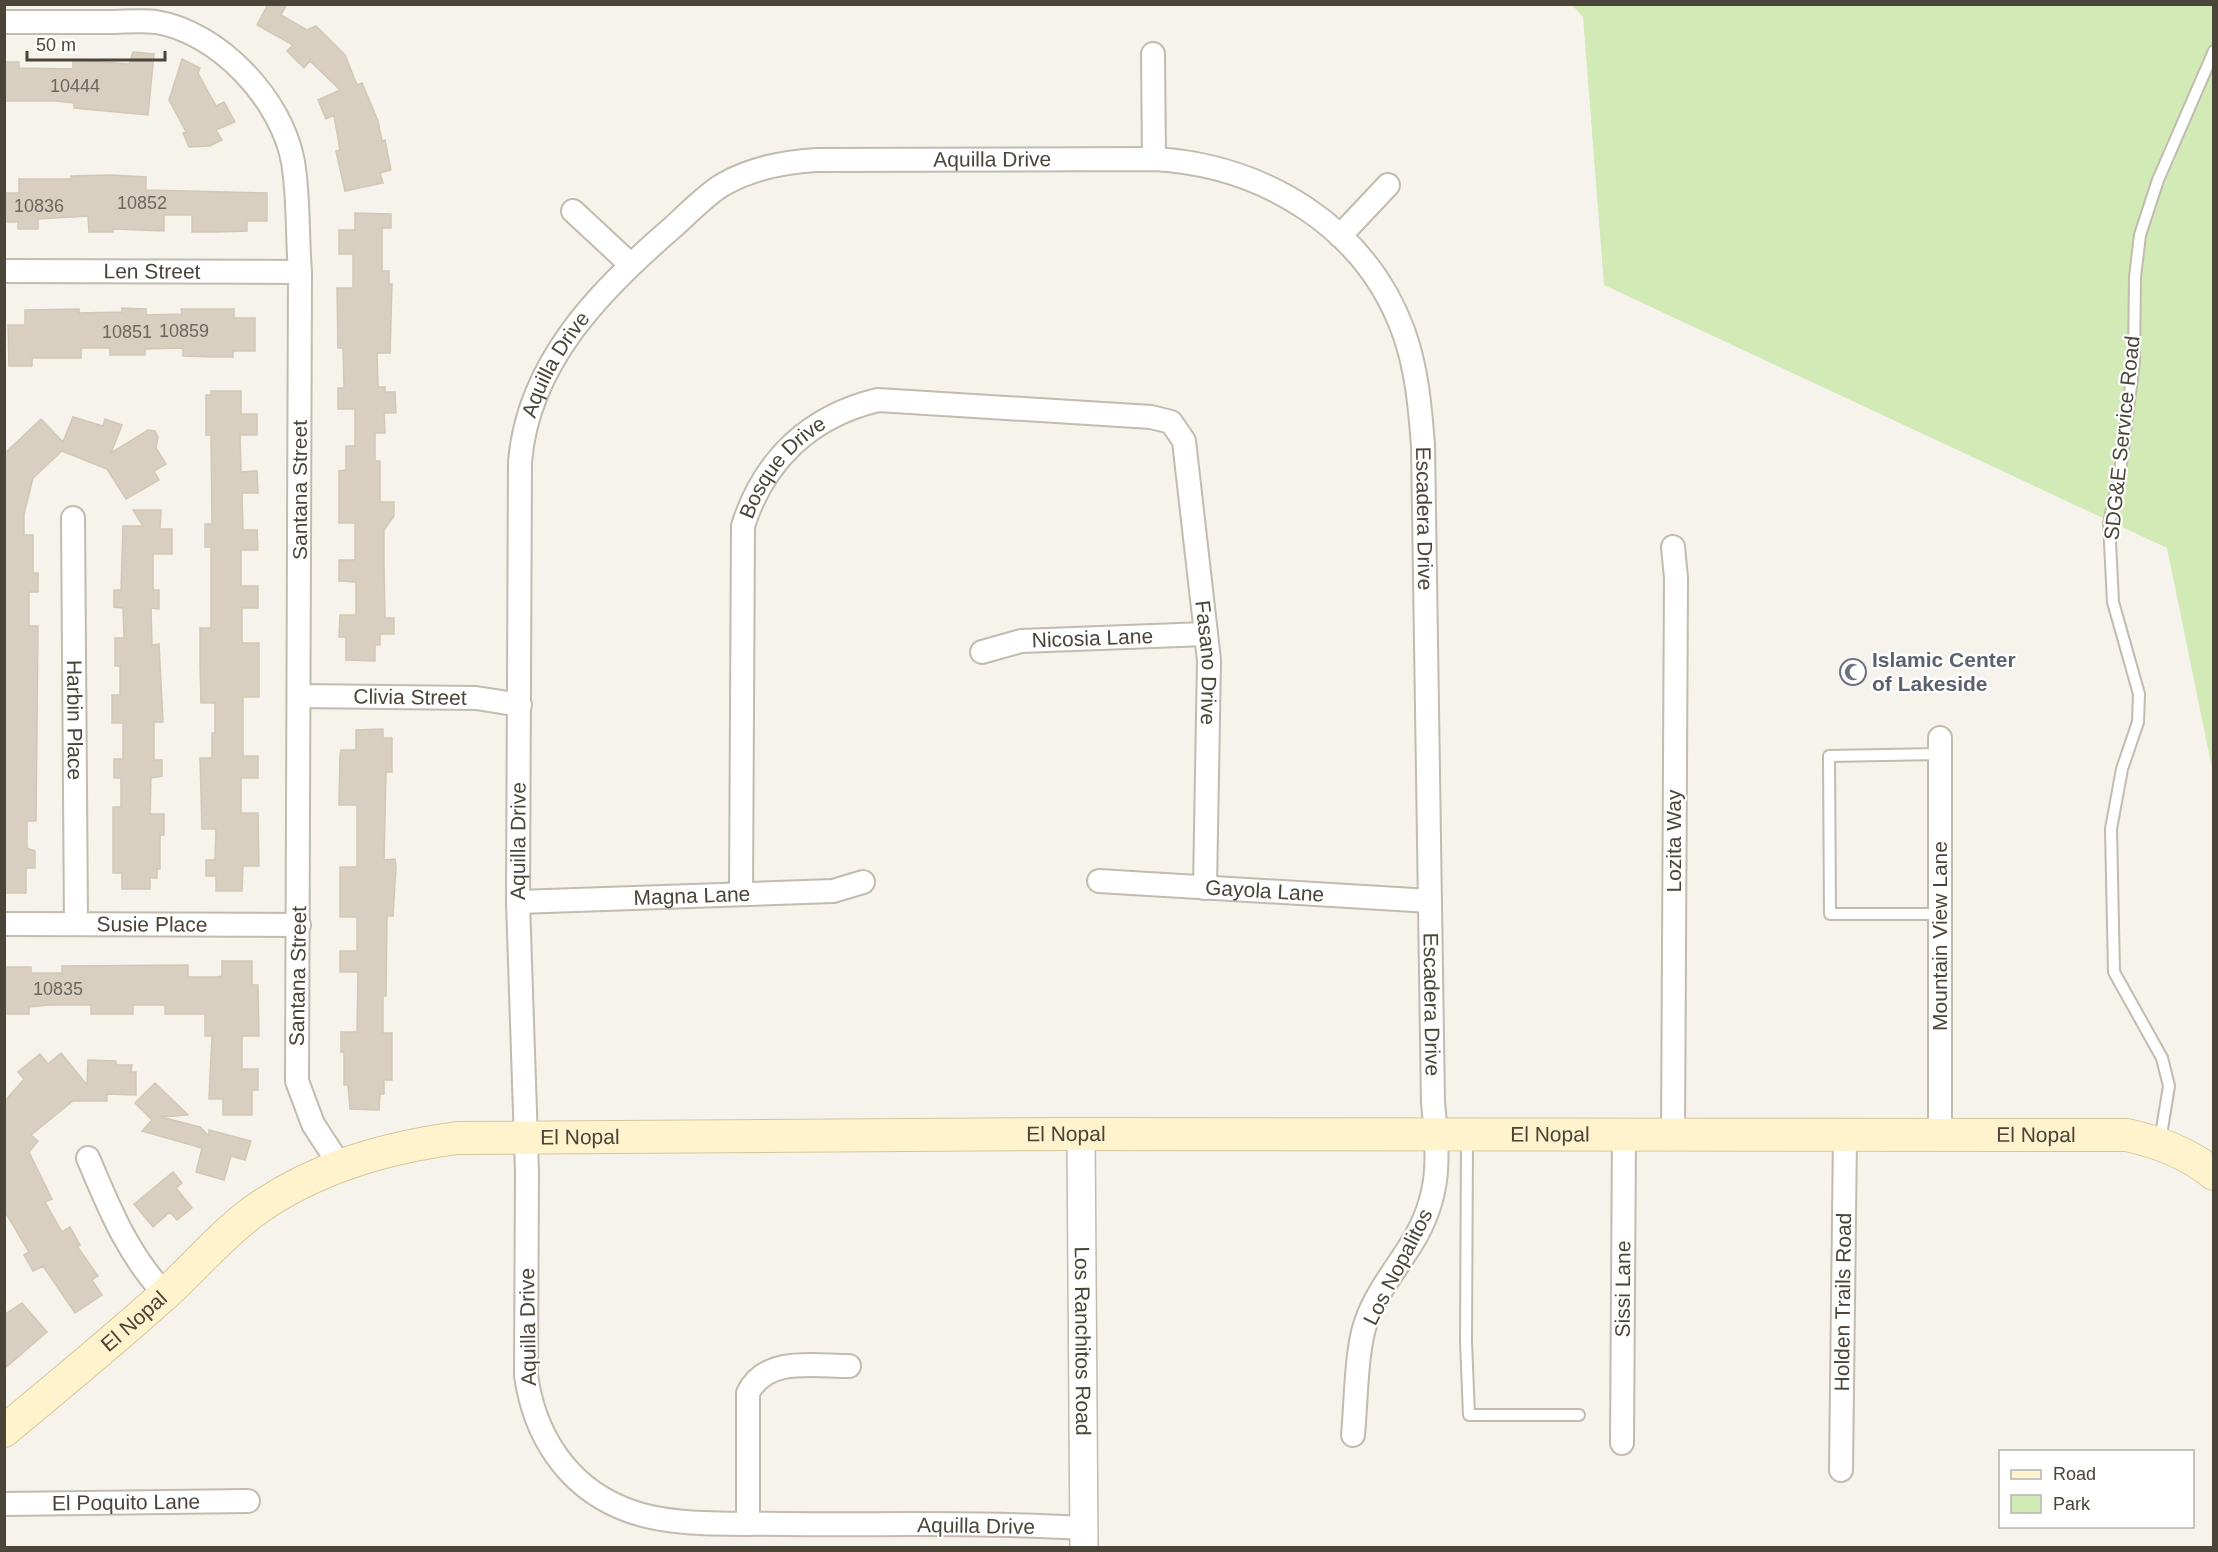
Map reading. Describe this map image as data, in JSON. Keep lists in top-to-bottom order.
{
  "streets": {
    "main road": ["El Nopal"],
    "street": [
      "Aquilla Drive",
      "Len Street",
      "Bosque Drive",
      "Santana Street",
      "Escadera Drive",
      "Nicosia Lane",
      "Fasano Drive",
      "Clivia Street",
      "Harbin Place",
      "Lozita Way",
      "Gayola Lane",
      "Magna Lane",
      "Susie Place",
      "Mountain View Lane",
      "Los Nopalitos",
      "Sissi Lane",
      "Holden Trails Road",
      "Los Ranchitos Road",
      "El Poquito Lane"
    ],
    "lane": ["SDG&E Service Road"]
  },
  "crossings": [
    ["Aquilla Drive", "Escadera Drive"],
    ["Aquilla Drive", "Clivia Street"],
    ["Aquilla Drive", "Magna Lane"],
    ["Aquilla Drive", "El Nopal"],
    ["Aquilla Drive", "Los Ranchitos Road"],
    ["Len Street", "Santana Street"],
    ["SDG&E Service Road", "El Nopal"],
    ["Bosque Drive", "Fasano Drive"],
    ["Bosque Drive", "Magna Lane"],
    ["Santana Street", "Clivia Street"],
    ["Santana Street", "Susie Place"],
    ["Santana Street", "El Nopal"],
    ["Escadera Drive", "Gayola Lane"],
    ["Escadera Drive", "El Nopal"],
    ["Escadera Drive", "Los Nopalitos"],
    ["Nicosia Lane", "Fasano Drive"],
    ["Fasano Drive", "Gayola Lane"],
    ["Harbin Place", "Susie Place"],
    ["Lozita Way", "El Nopal"],
    ["Mountain View Lane", "El Nopal"],
    ["El Nopal", "Los Nopalitos"],
    ["El Nopal", "Sissi Lane"],
    ["El Nopal", "Holden Trails Road"],
    ["El Nopal", "Los Ranchitos Road"]
  ],
  "places": {
    "mosque": ["Islamic Center of Lakeside"]
  },
  "house_numbers": [
    "10444",
    "10852",
    "10836",
    "10859",
    "10851",
    "10835"
  ],
  "legend": ["Road", "Park"],
  "scale_bar": "50 m"
}
